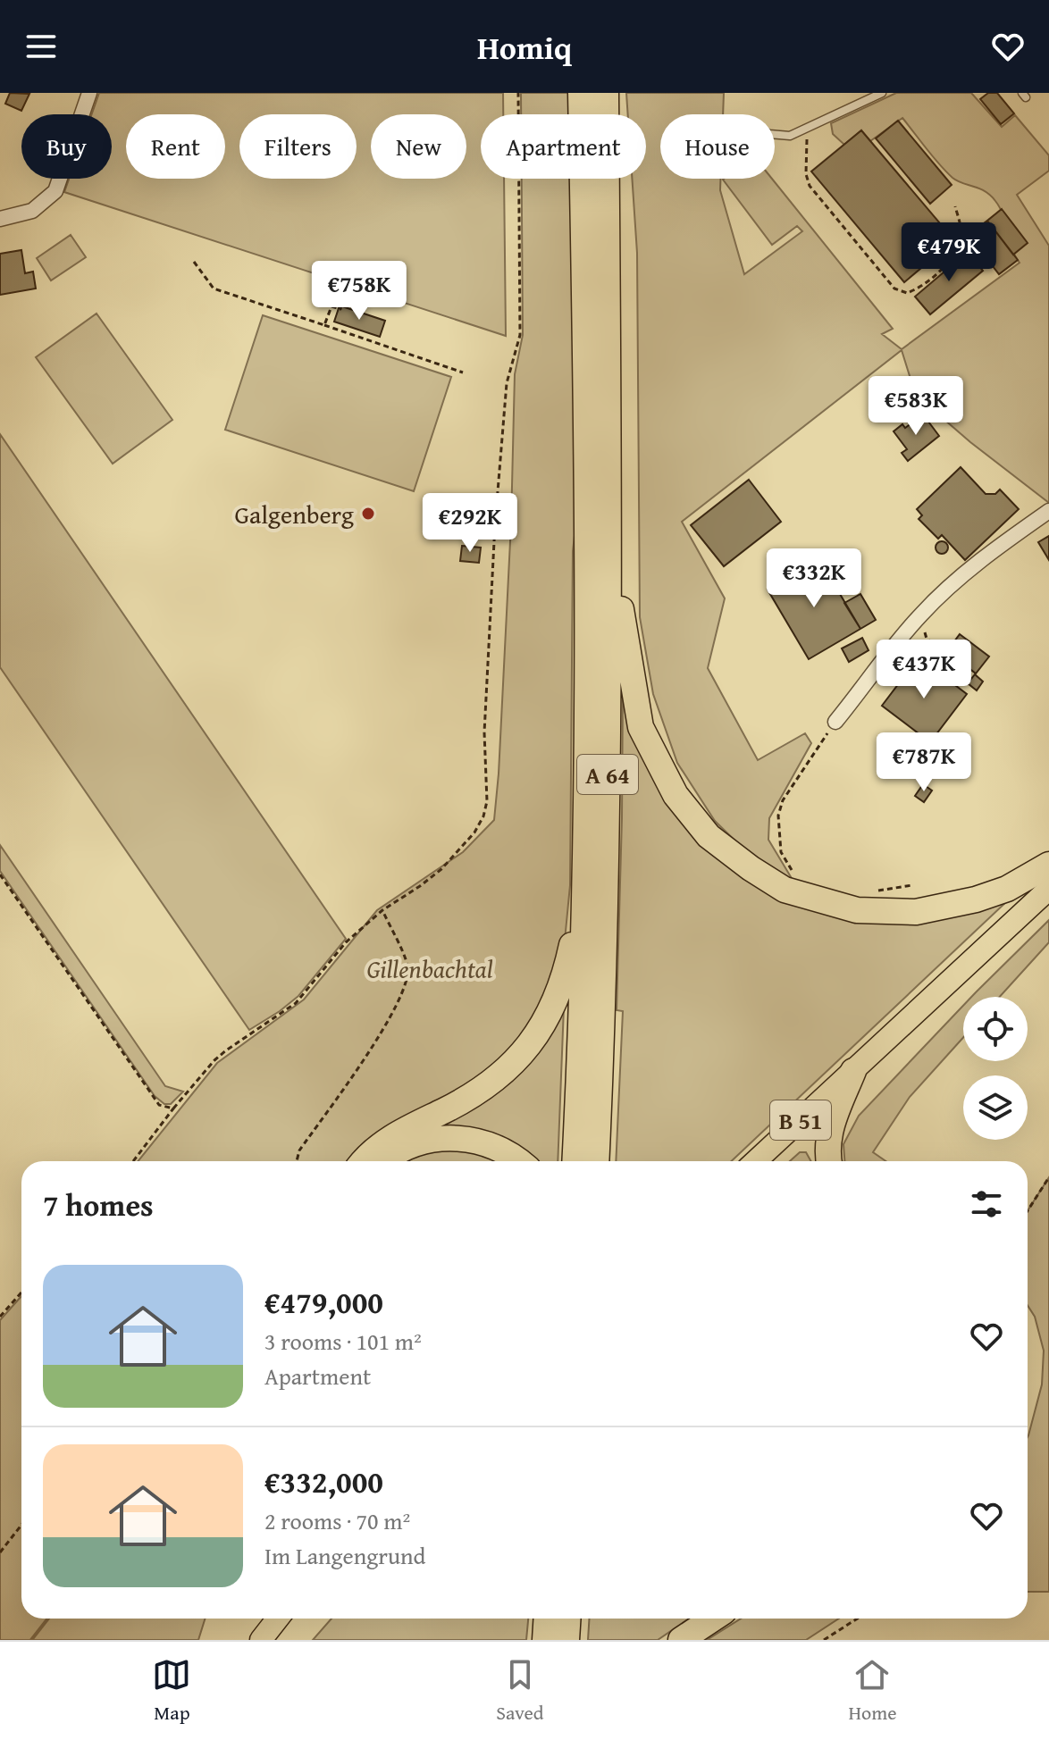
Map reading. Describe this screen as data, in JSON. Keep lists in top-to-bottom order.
{
  "streets": {
    "highway": ["A 64"],
    "main road": ["B 51"]
  },
  "parks": ["Gillenbachtal"],
  "places": ["Galgenberg"],
  "page": {
    "header": "Homiq",
    "chip": [
      "Buy",
      "Rent",
      "Filters",
      "New",
      "Apartment",
      "House"
    ],
    "price": [
      "€479K",
      "€758K",
      "€583K",
      "€292K",
      "€332K",
      "€437K",
      "€787K"
    ],
    "heading": "7 homes",
    "list": [
      {
        "name": "€479,000",
        "note": "3 rooms · 101 m² · Apartment"
      },
      {
        "name": "€332,000",
        "note": "2 rooms · 70 m² · Im Langengrund"
      }
    ],
    "tabs": ["Map", "Saved", "Home"]
  }
}
